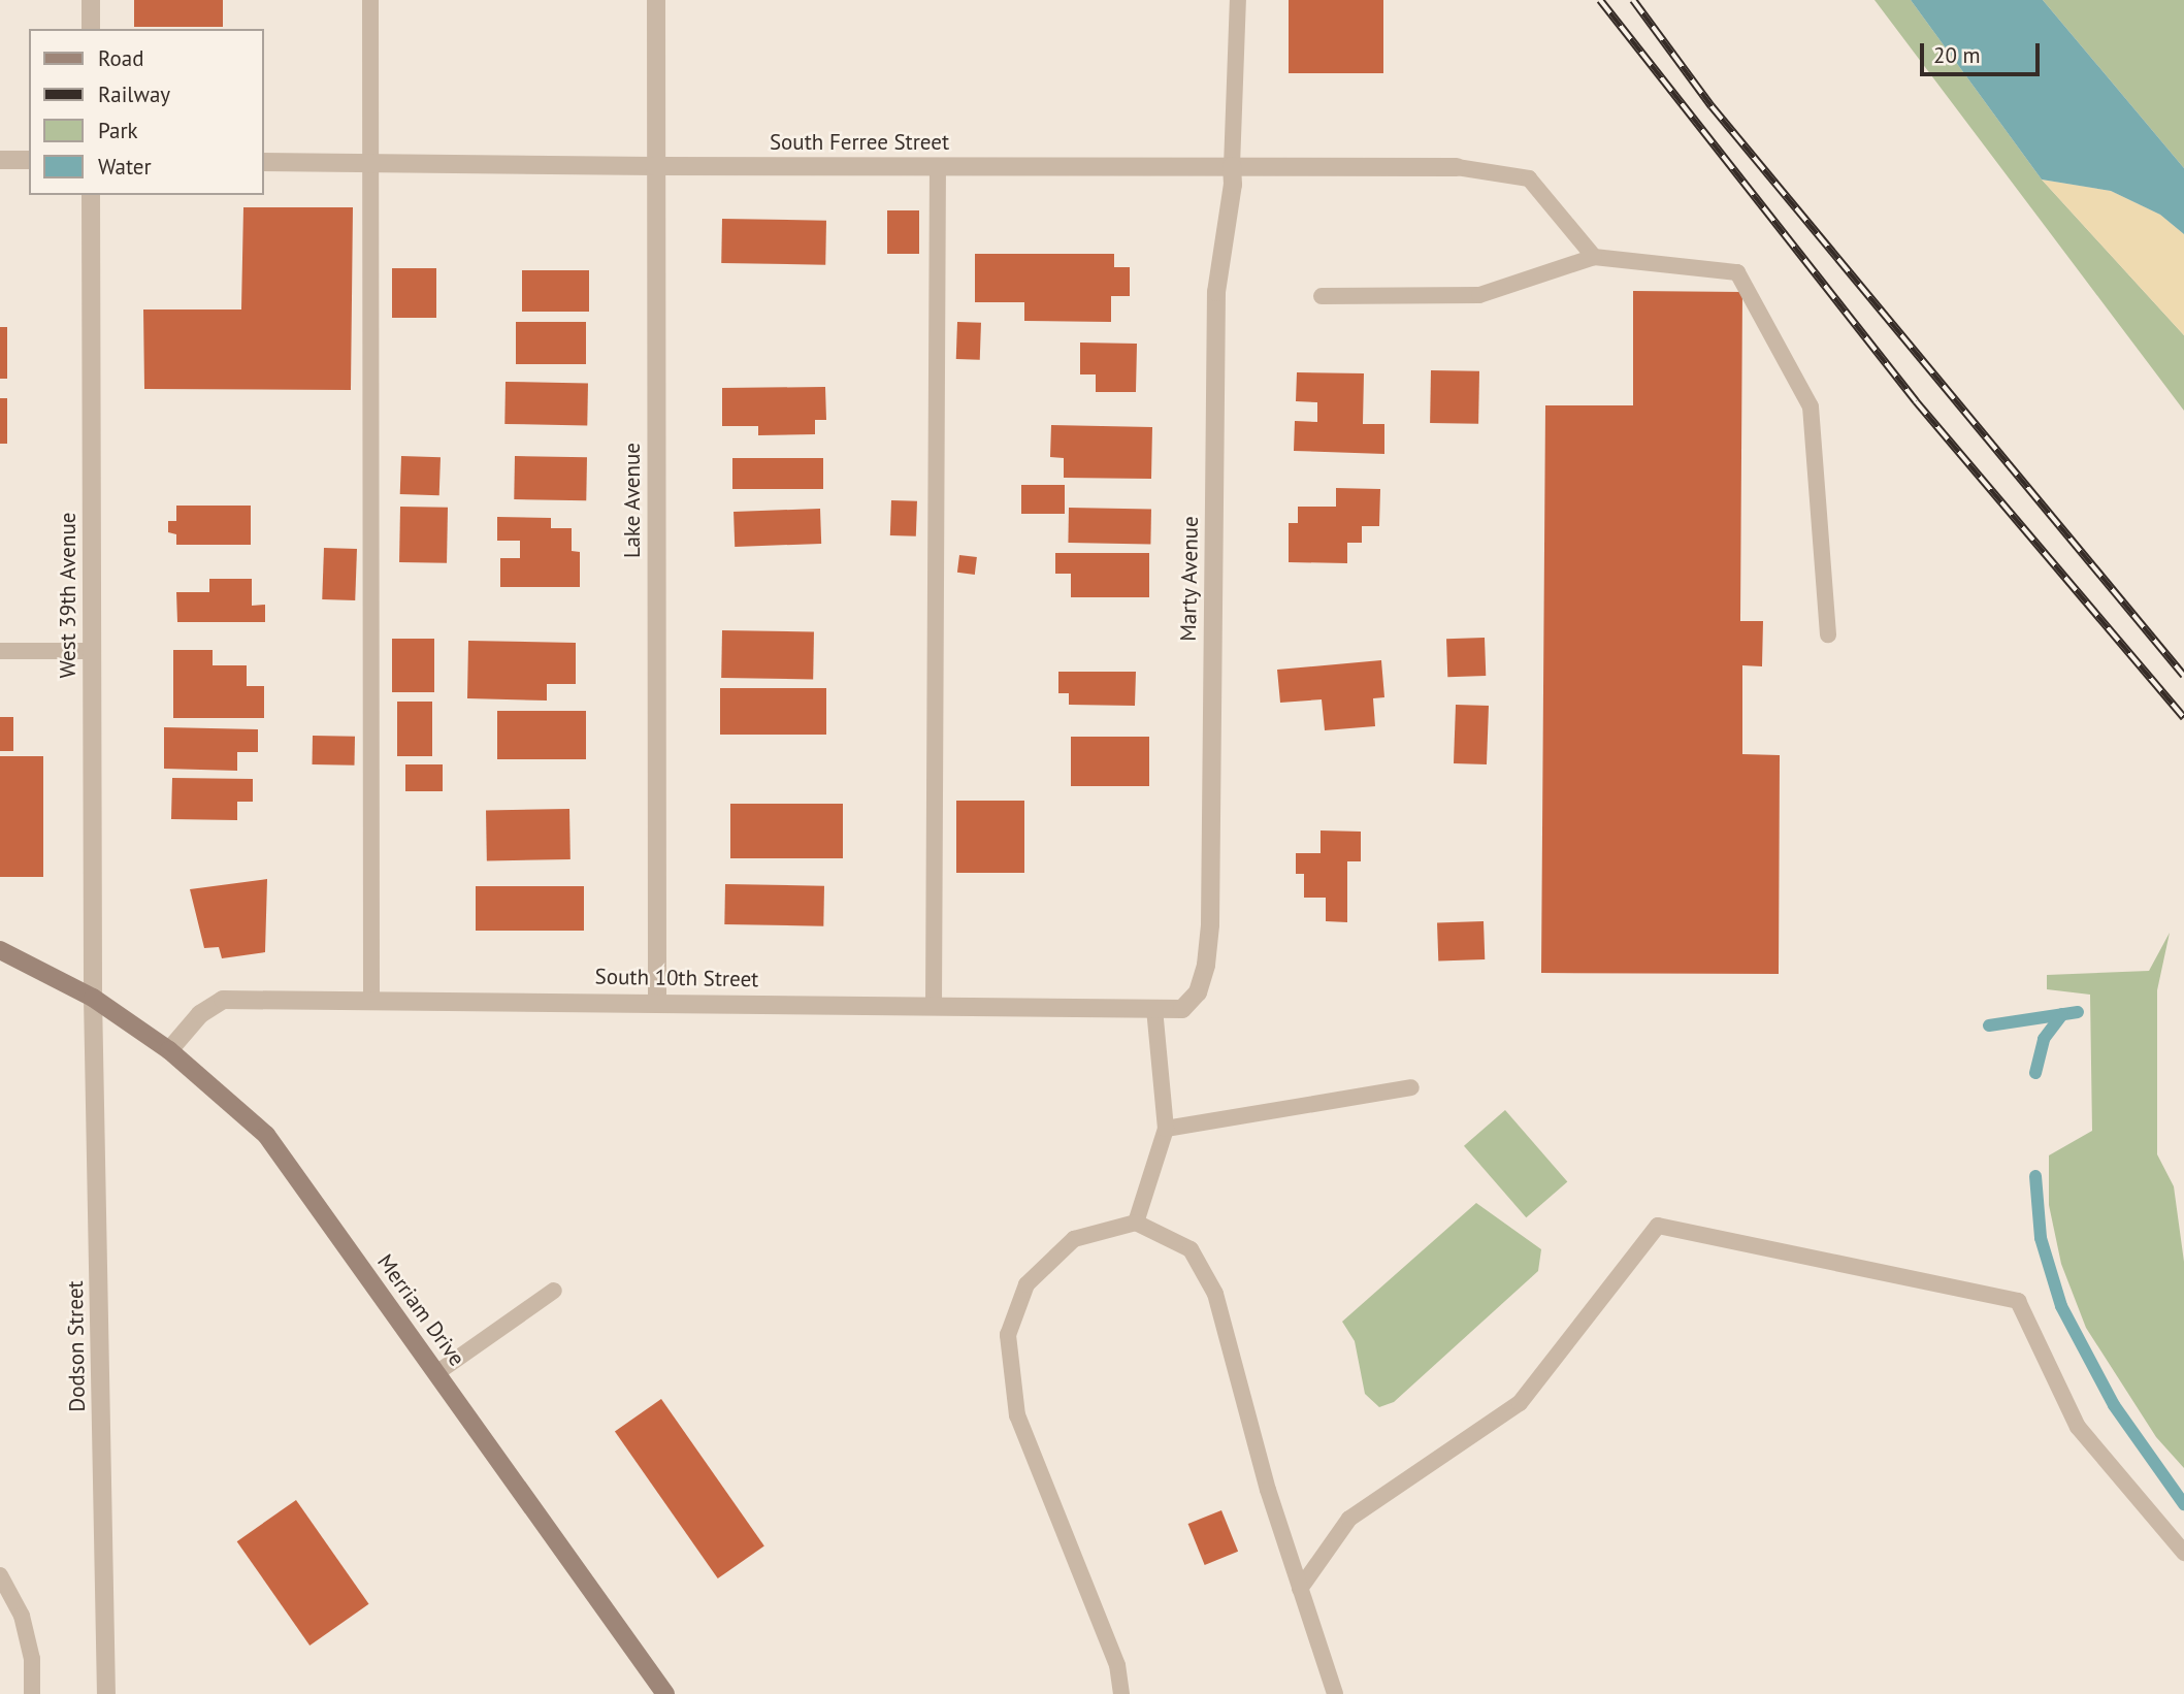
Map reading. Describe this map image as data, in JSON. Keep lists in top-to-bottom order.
{
  "streets": {
    "main road": ["Merriam Drive"],
    "street": [
      "South Ferree Street",
      "Lake Avenue",
      "Marty Avenue",
      "West 39th Avenue",
      "South 10th Street",
      "Dodson Street"
    ]
  },
  "crossings": [
    ["South Ferree Street", "Lake Avenue"],
    ["South Ferree Street", "Marty Avenue"],
    ["Lake Avenue", "South 10th Street"],
    ["Marty Avenue", "South 10th Street"],
    ["West 39th Avenue", "Merriam Drive"],
    ["West 39th Avenue", "Dodson Street"],
    ["South 10th Street", "Merriam Drive"],
    ["Merriam Drive", "Dodson Street"]
  ],
  "legend": [
    "Road",
    "Railway",
    "Park",
    "Water"
  ],
  "scale_bar": "20 m"
}
